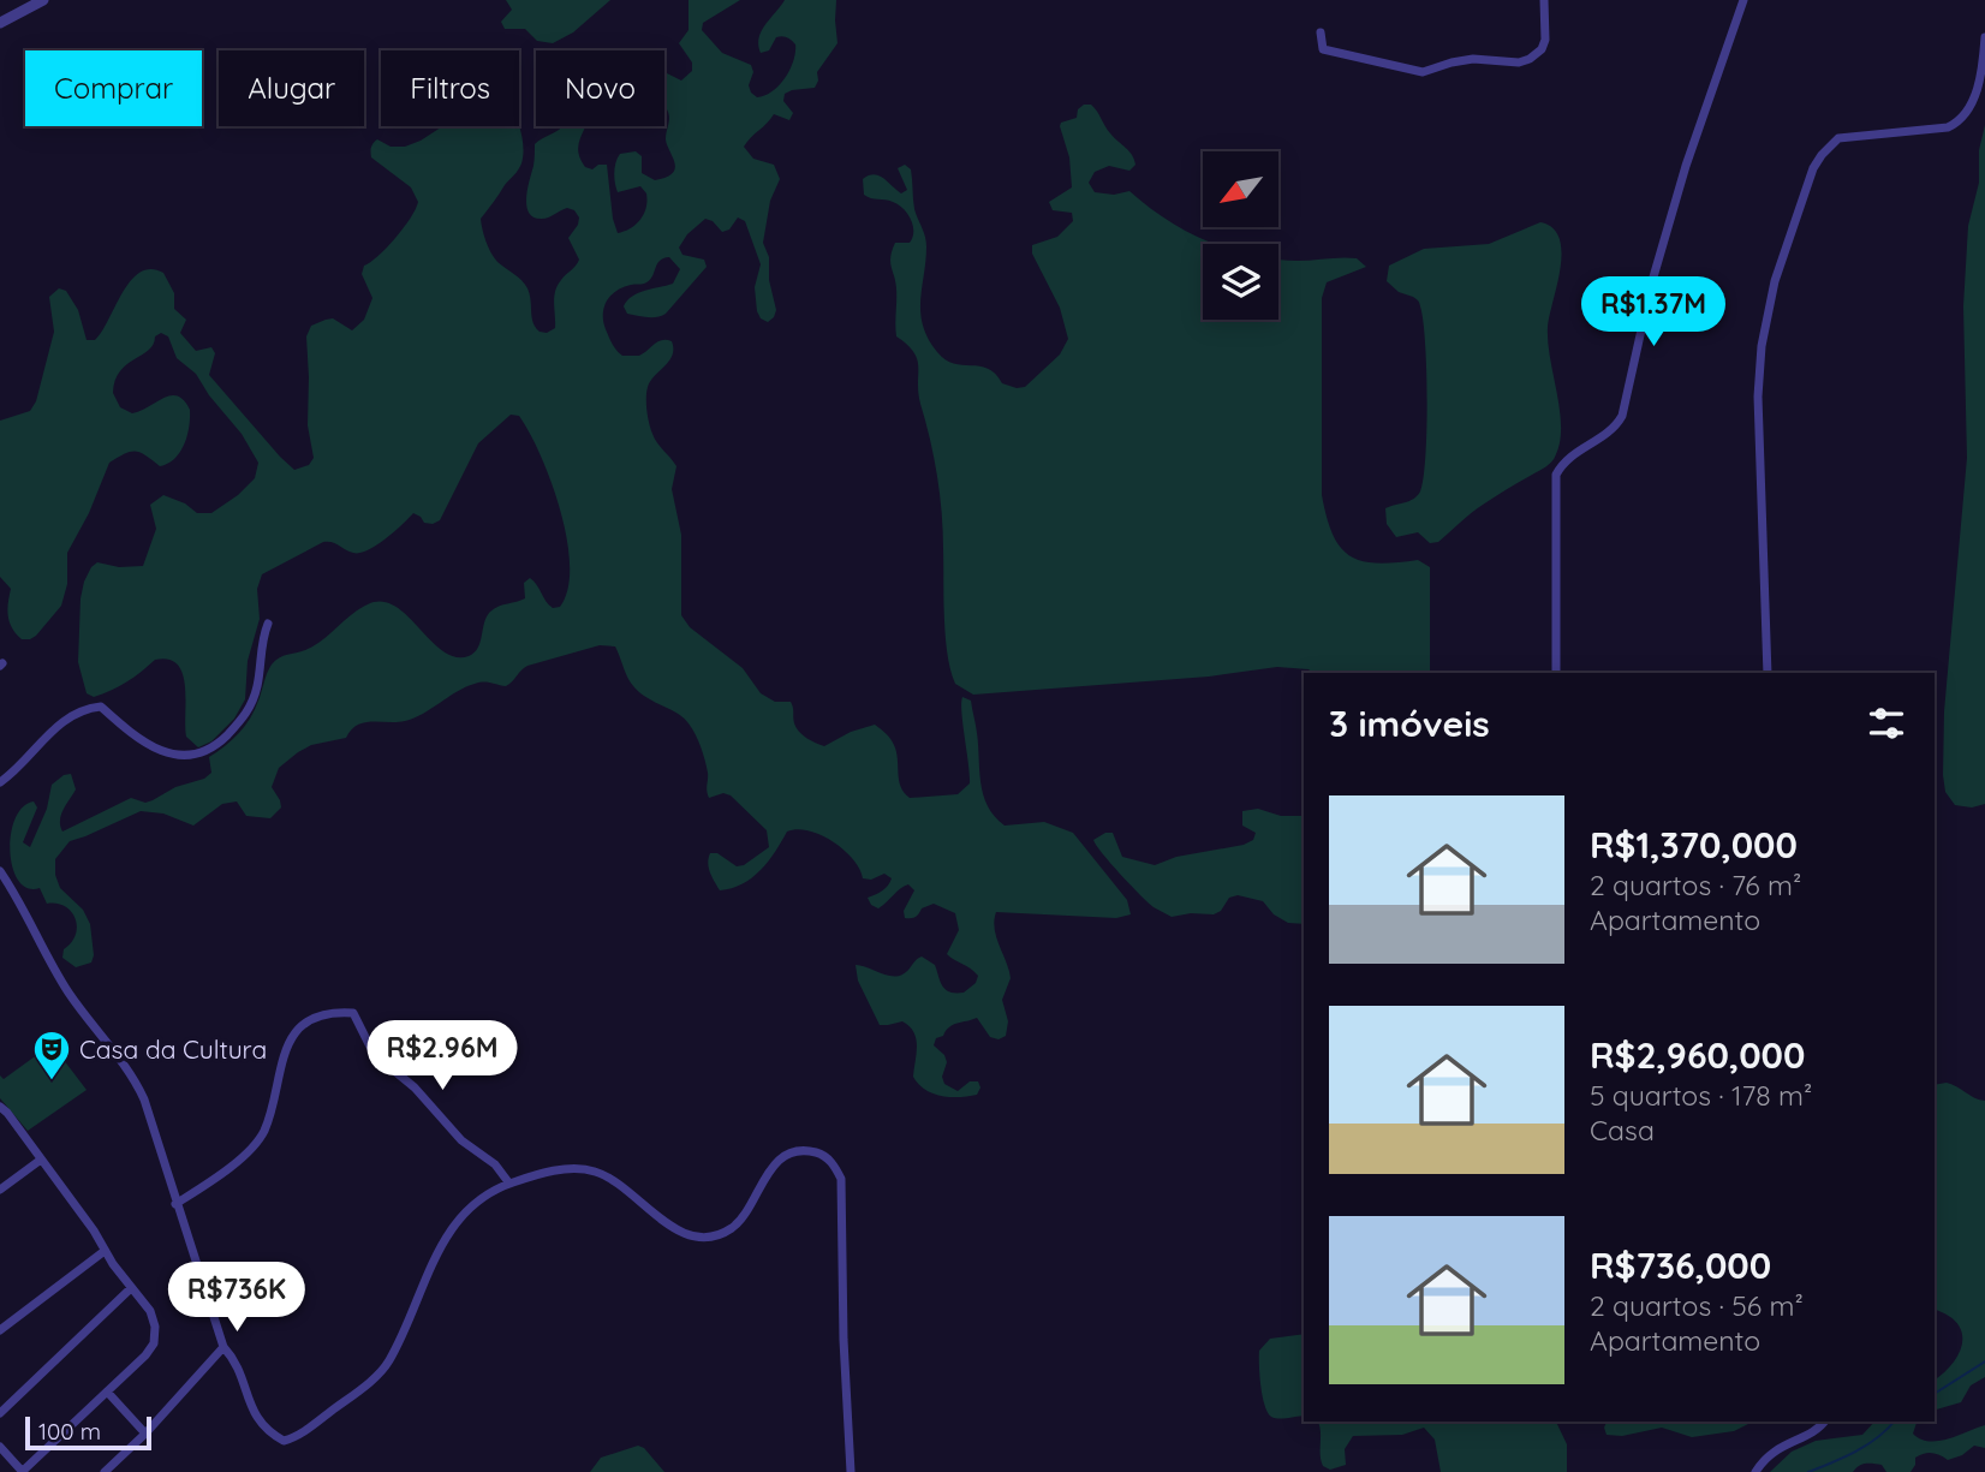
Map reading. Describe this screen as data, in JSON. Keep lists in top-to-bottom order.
{
  "places": {
    "theatre": ["Casa da Cultura"]
  },
  "scale_bar": "100 m",
  "north": "bottom left",
  "page": {
    "chip": [
      "Comprar",
      "Alugar",
      "Filtros",
      "Novo"
    ],
    "price": ["R$1.37M", "R$2.96M", "R$736K"],
    "heading": "3 imóveis",
    "list": [
      {
        "name": "R$1,370,000",
        "note": "2 quartos · 76 m² · Apartamento"
      },
      {
        "name": "R$2,960,000",
        "note": "5 quartos · 178 m² · Casa"
      },
      {
        "name": "R$736,000",
        "note": "2 quartos · 56 m² · Apartamento"
      }
    ],
    "scale": "100 m"
  }
}
